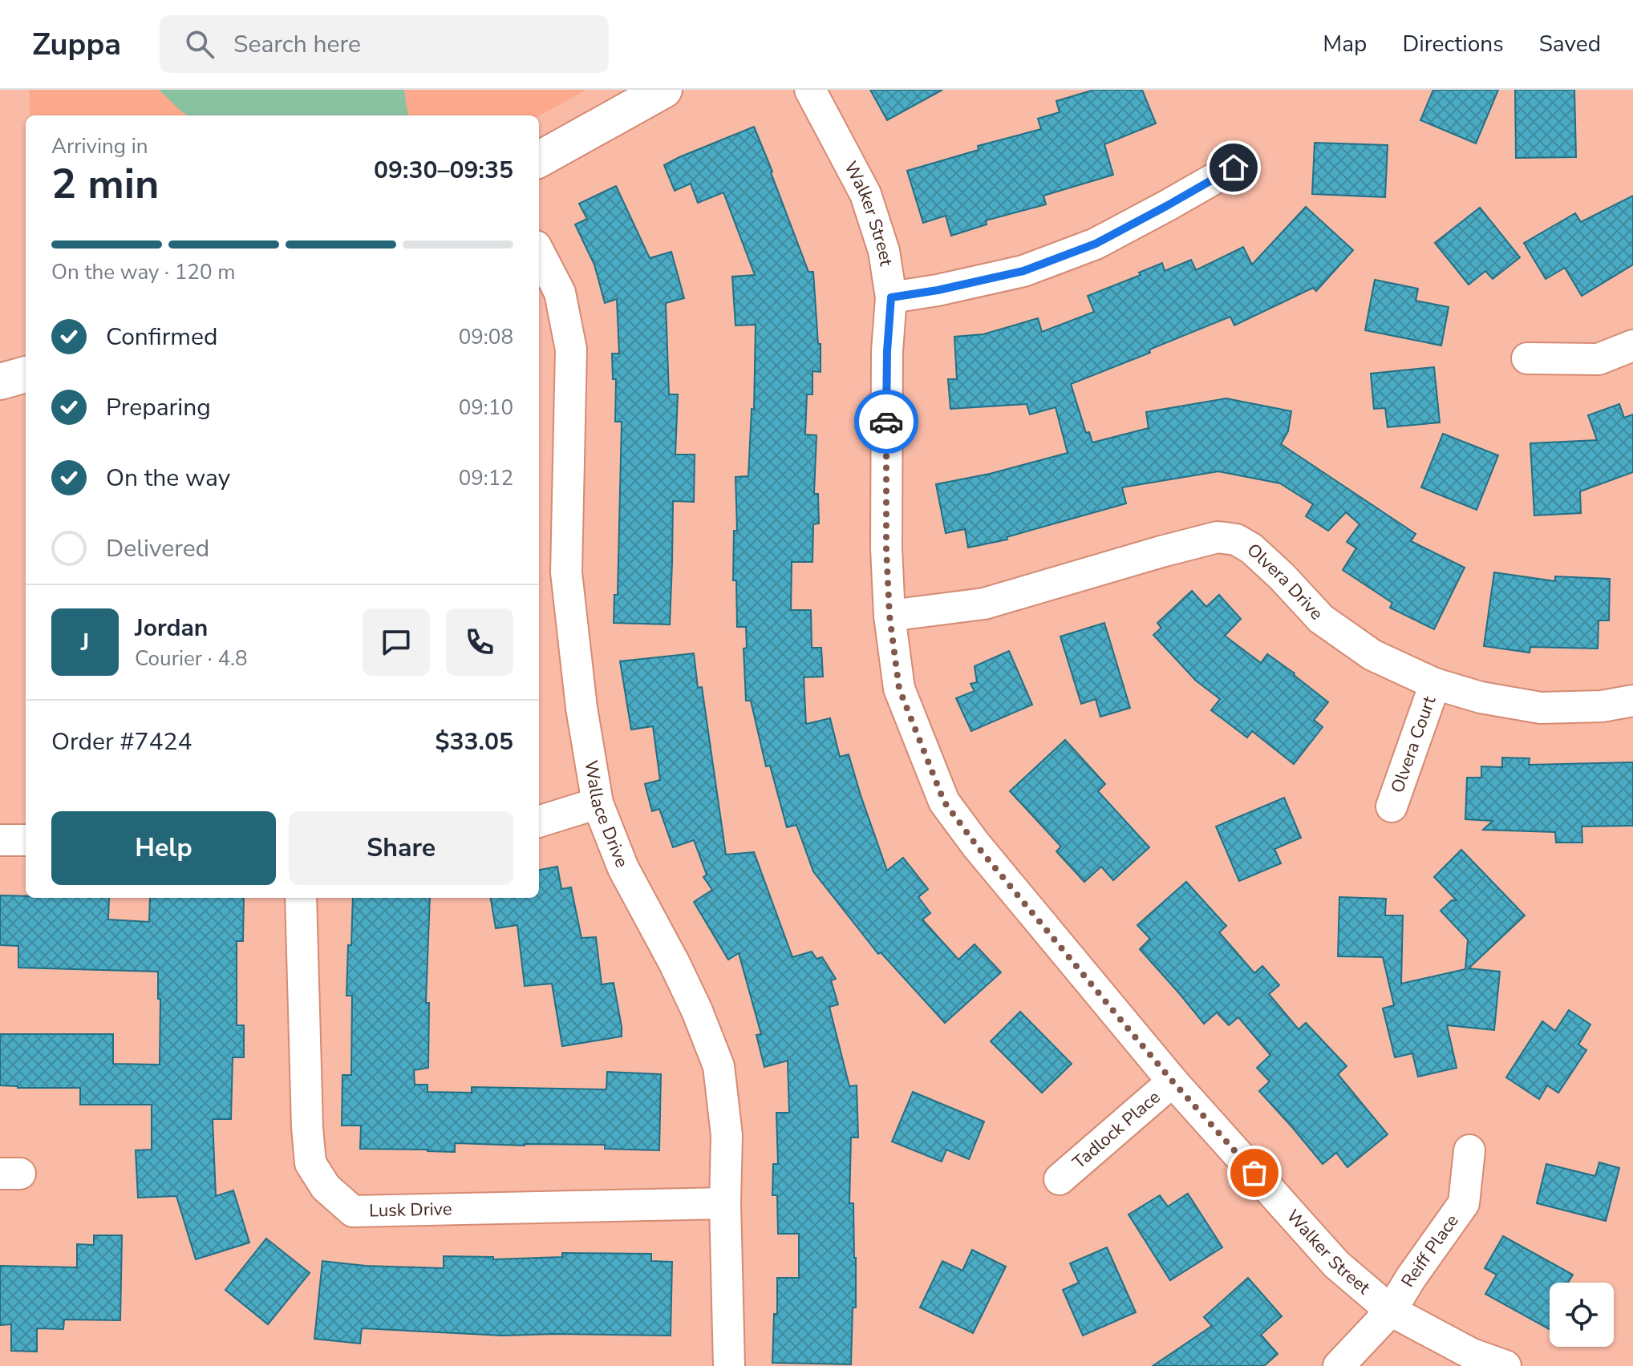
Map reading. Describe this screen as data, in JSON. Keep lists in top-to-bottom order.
{
  "streets": {
    "street": [
      "Walker Street",
      "Olvera Drive",
      "Olvera Court",
      "Wallace Drive",
      "Tadlock Place",
      "Lusk Drive",
      "Reiff Place"
    ]
  },
  "crossings": [
    ["Walker Street", "Olvera Drive"],
    ["Walker Street", "Tadlock Place"],
    ["Walker Street", "Reiff Place"],
    ["Olvera Drive", "Olvera Court"],
    ["Wallace Drive", "Lusk Drive"]
  ],
  "page": {
    "header": "Zuppa",
    "search": "Search here",
    "nav": ["Map", "Directions", "Saved"],
    "heading": ["2 min", "Arriving in", "09:30–09:35"],
    "panel": [
      "Jordan",
      "Courier · 4.8",
      "Order #7424",
      "$33.05"
    ],
    "bar": "On the way · 120 m",
    "list": [
      ["Confirmed", "09:08"],
      ["Preparing", "09:10"],
      ["On the way", "09:12"],
      "Delivered"
    ],
    "round": "J",
    "buttons": ["Help", "Share"]
  }
}
